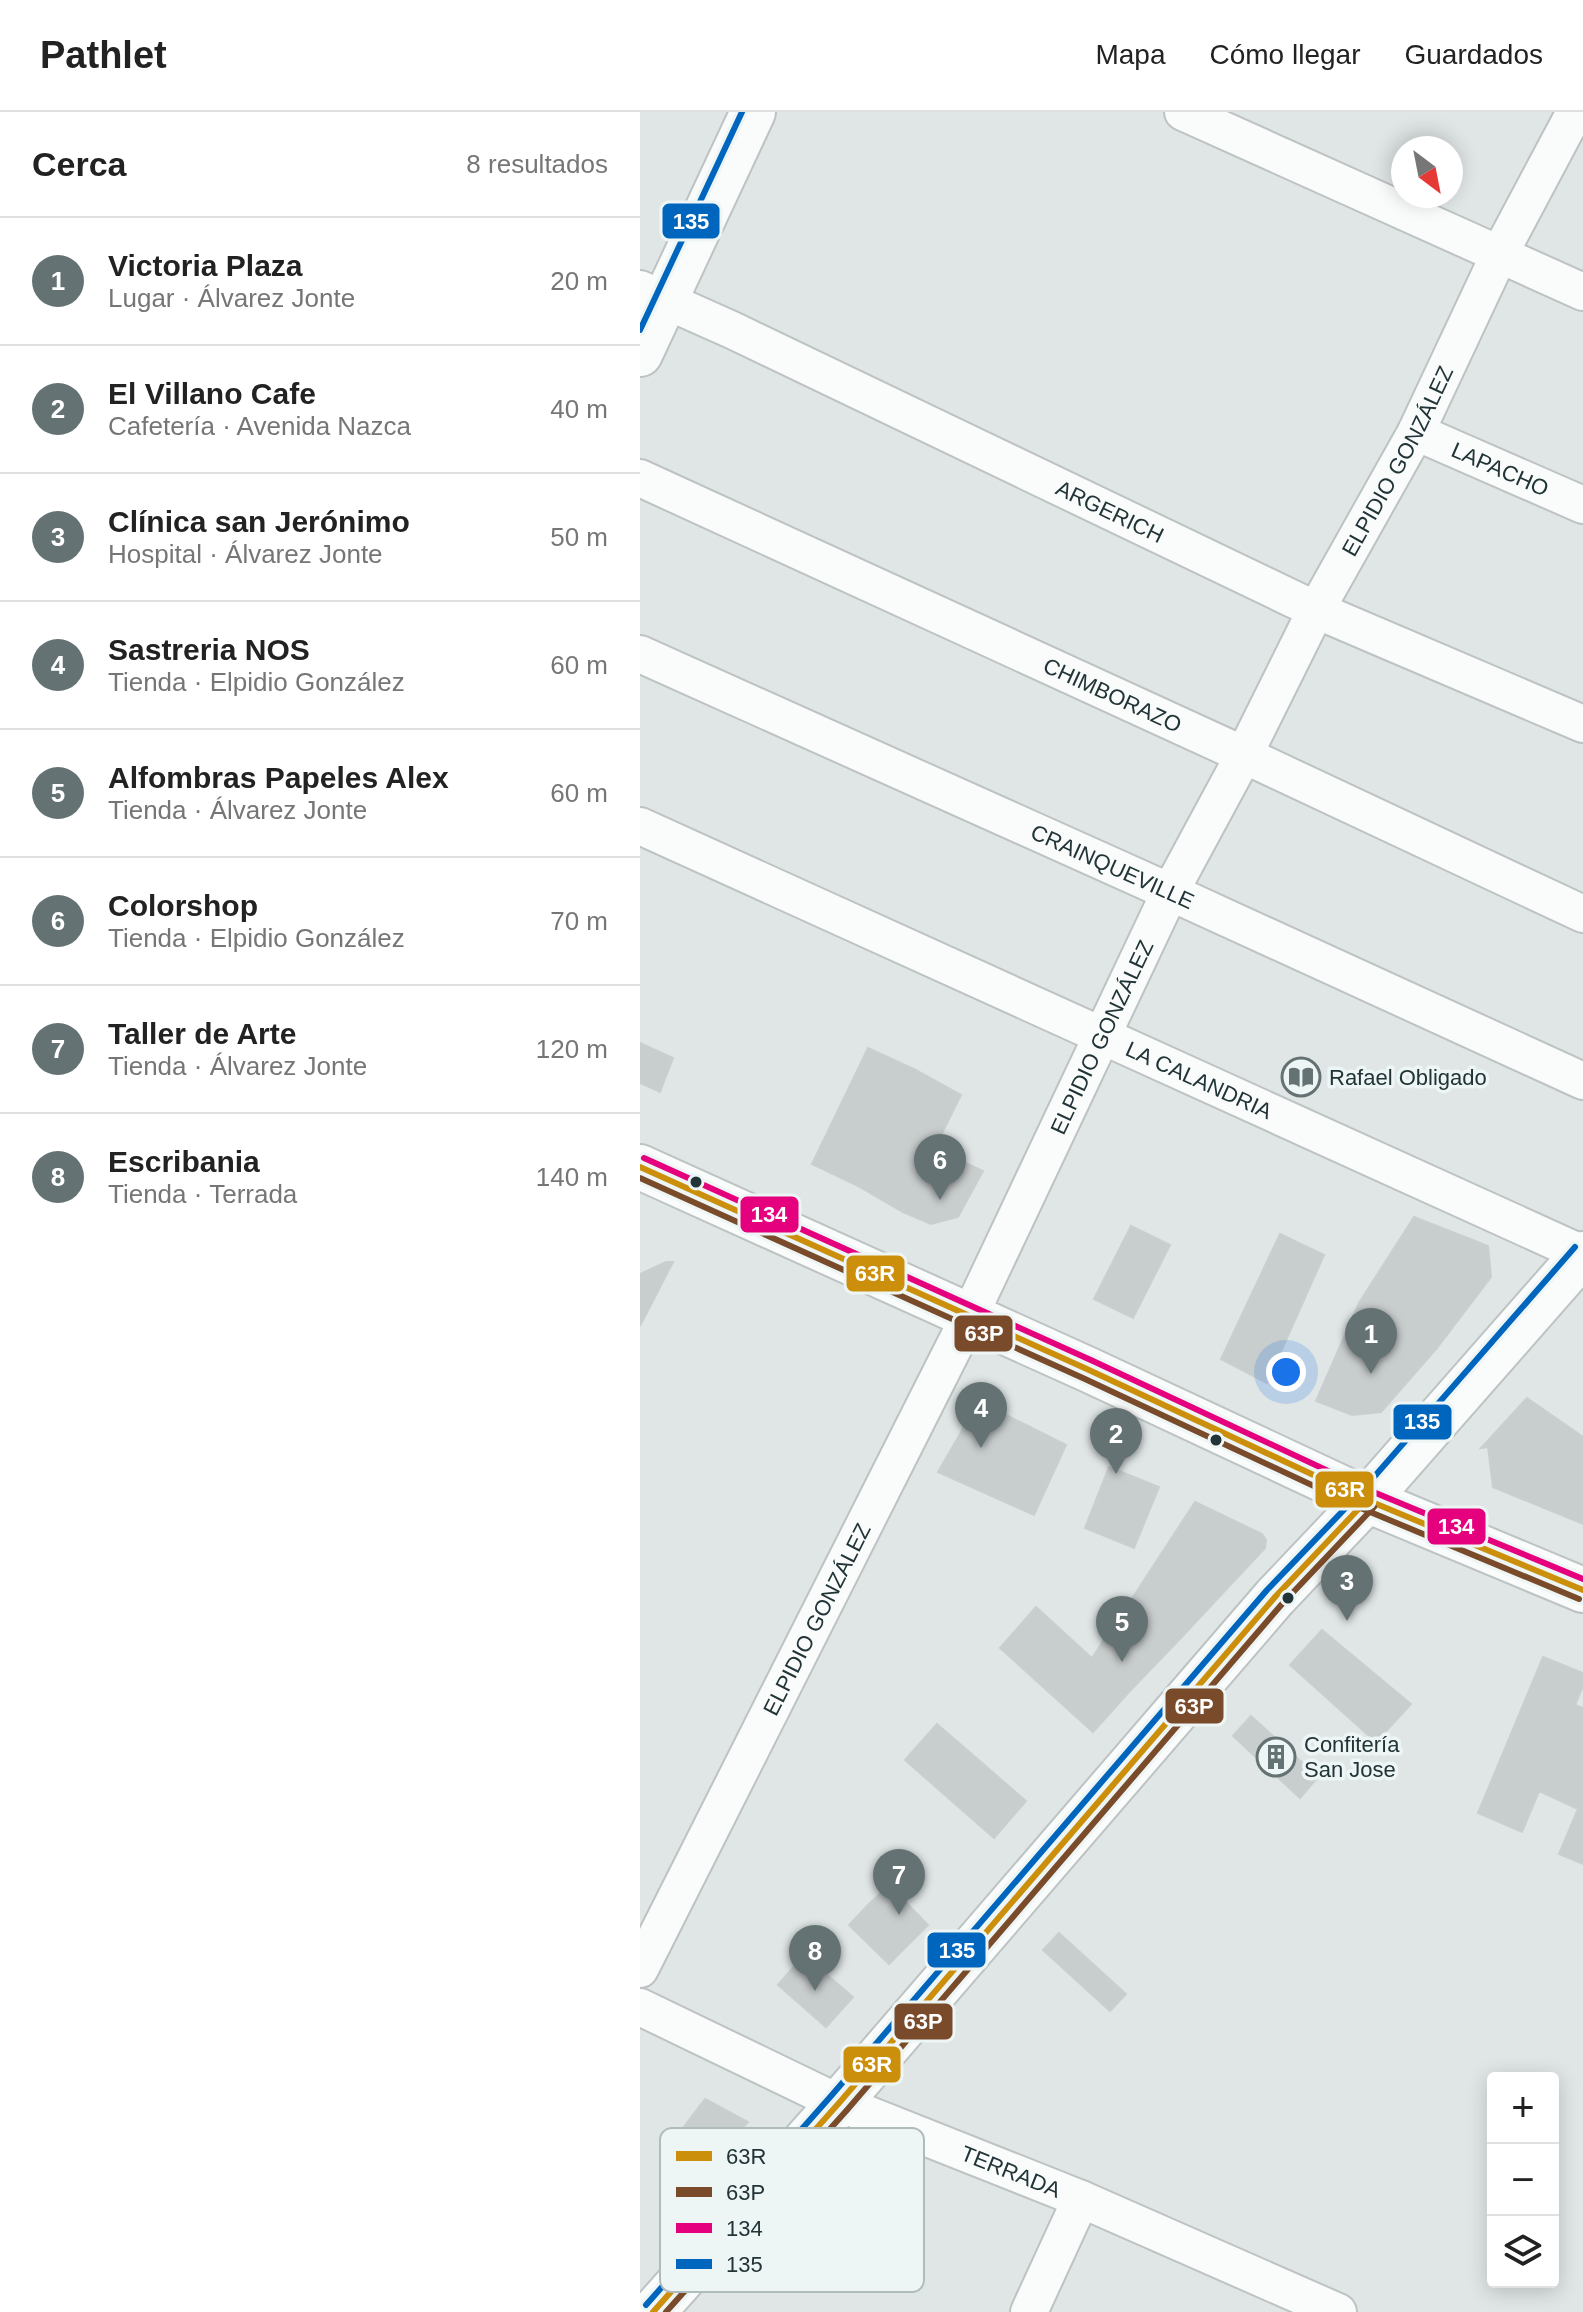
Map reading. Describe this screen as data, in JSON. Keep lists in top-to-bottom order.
{
  "streets": {
    "street": [
      "ELPIDIO GONZÁLEZ",
      "LAPACHO",
      "ARGERICH",
      "CHIMBORAZO",
      "CRAINQUEVILLE",
      "LA CALANDRIA",
      "TERRADA"
    ]
  },
  "crossings": [
    ["ELPIDIO GONZÁLEZ", "LAPACHO"],
    ["ELPIDIO GONZÁLEZ", "ARGERICH"],
    ["ELPIDIO GONZÁLEZ", "CHIMBORAZO"],
    ["ELPIDIO GONZÁLEZ", "CRAINQUEVILLE"],
    ["ELPIDIO GONZÁLEZ", "LA CALANDRIA"]
  ],
  "places": {
    "library": ["Rafael Obligado"],
    "building": ["Confitería San Jose"]
  },
  "lines": [
    "transit line 135",
    "transit line 134",
    "transit line 63R",
    "transit line 63P"
  ],
  "legend": [
    "63R",
    "63P",
    "134",
    "135"
  ],
  "north": "bottom right",
  "page": {
    "header": "Pathlet",
    "nav": ["Mapa", "Cómo llegar", "Guardados"],
    "heading": ["Cerca", "8 resultados"],
    "list": [
      {
        "mark": "1",
        "name": "Victoria Plaza",
        "note": "Lugar · Álvarez Jonte",
        "value": "20 m"
      },
      {
        "mark": "2",
        "name": "El Villano Cafe",
        "note": "Cafetería · Avenida Nazca",
        "value": "40 m"
      },
      {
        "mark": "3",
        "name": "Clínica san Jerónimo",
        "note": "Hospital · Álvarez Jonte",
        "value": "50 m"
      },
      {
        "mark": "4",
        "name": "Sastreria NOS",
        "note": "Tienda · Elpidio González",
        "value": "60 m"
      },
      {
        "mark": "5",
        "name": "Alfombras Papeles Alex",
        "note": "Tienda · Álvarez Jonte",
        "value": "60 m"
      },
      {
        "mark": "6",
        "name": "Colorshop",
        "note": "Tienda · Elpidio González",
        "value": "70 m"
      },
      {
        "mark": "7",
        "name": "Taller de Arte",
        "note": "Tienda · Álvarez Jonte",
        "value": "120 m"
      },
      {
        "mark": "8",
        "name": "Escribania",
        "note": "Tienda · Terrada",
        "value": "140 m"
      }
    ],
    "pins": [
      "6",
      "1",
      "4",
      "2",
      "3",
      "5",
      "7",
      "8"
    ],
    "map_buttons": ["+", "−"]
  }
}
